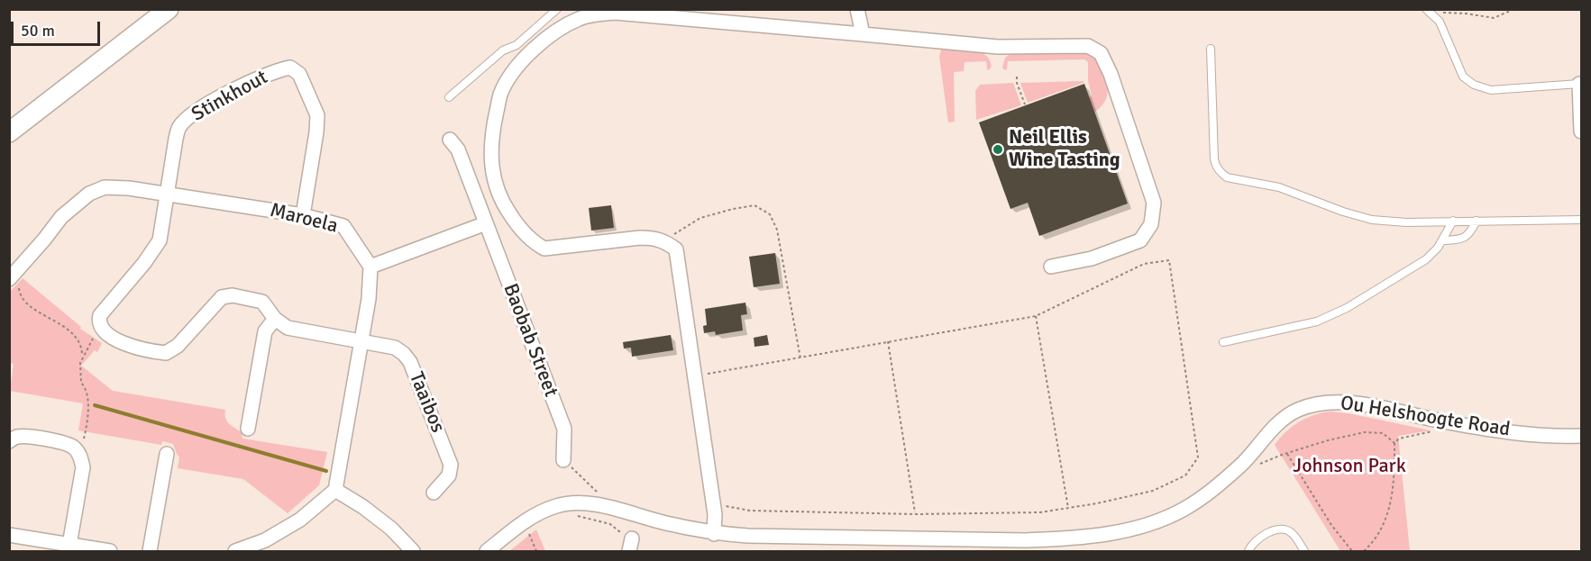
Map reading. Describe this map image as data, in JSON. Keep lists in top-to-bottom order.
{
  "streets": {
    "street": [
      "Stinkhout",
      "Maroela",
      "Baobab Street",
      "Taaibos",
      "Ou Helshoogte Road"
    ]
  },
  "crossings": [
    ["Stinkhout", "Maroela"]
  ],
  "parks": ["Johnson Park"],
  "places": ["Neil Ellis Wine Tasting"],
  "scale_bar": "50 m"
}
